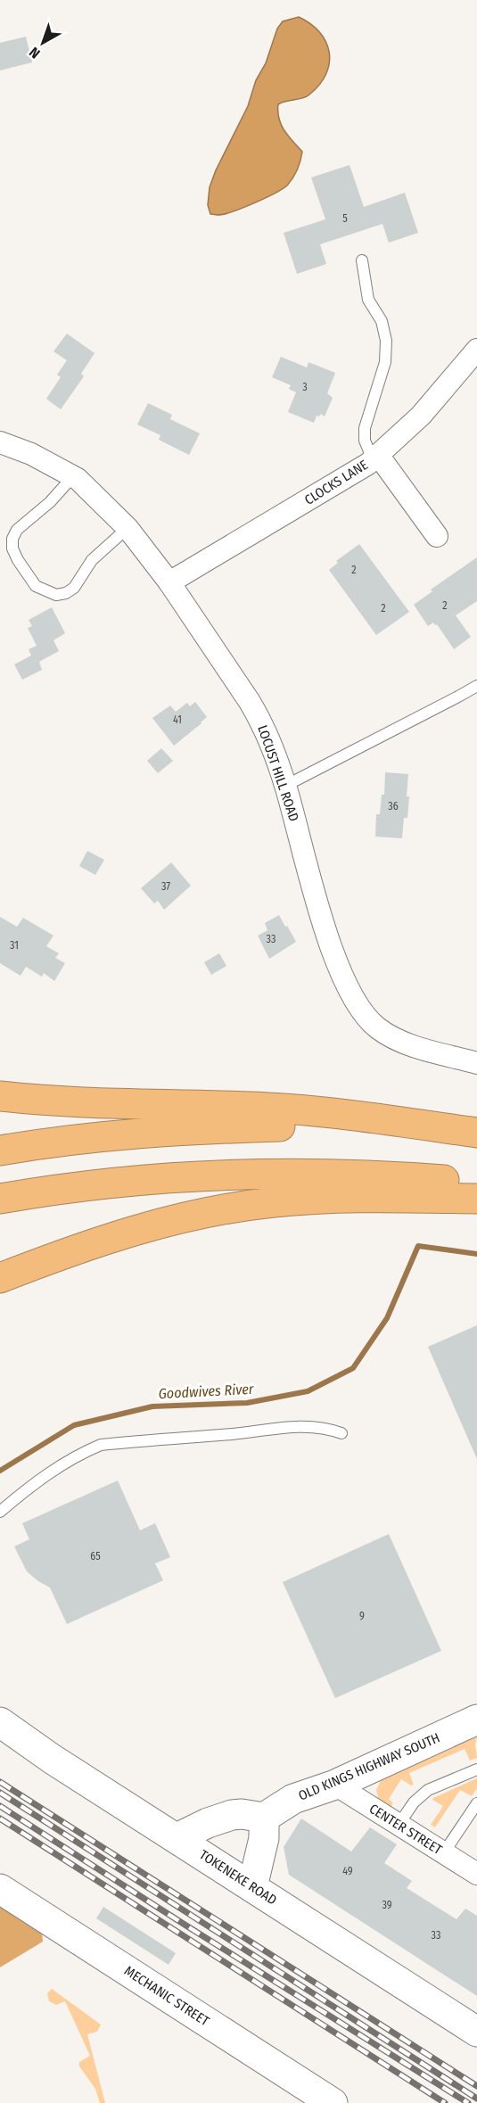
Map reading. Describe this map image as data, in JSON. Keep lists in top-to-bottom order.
{
  "streets": {
    "street": [
      "CLOCKS LANE",
      "LOCUST HILL ROAD",
      "OLD KINGS HIGHWAY SOUTH",
      "CENTER STREET",
      "TOKENEKE ROAD",
      "MECHANIC STREET"
    ]
  },
  "crossings": [
    ["CLOCKS LANE", "LOCUST HILL ROAD"],
    ["OLD KINGS HIGHWAY SOUTH", "CENTER STREET"]
  ],
  "water": ["Goodwives River"],
  "house_numbers": [
    "5",
    "3",
    "2",
    "2",
    "2",
    "41",
    "36",
    "37",
    "33",
    "31",
    "65",
    "9",
    "49",
    "39",
    "33"
  ],
  "north": "bottom left"
}
